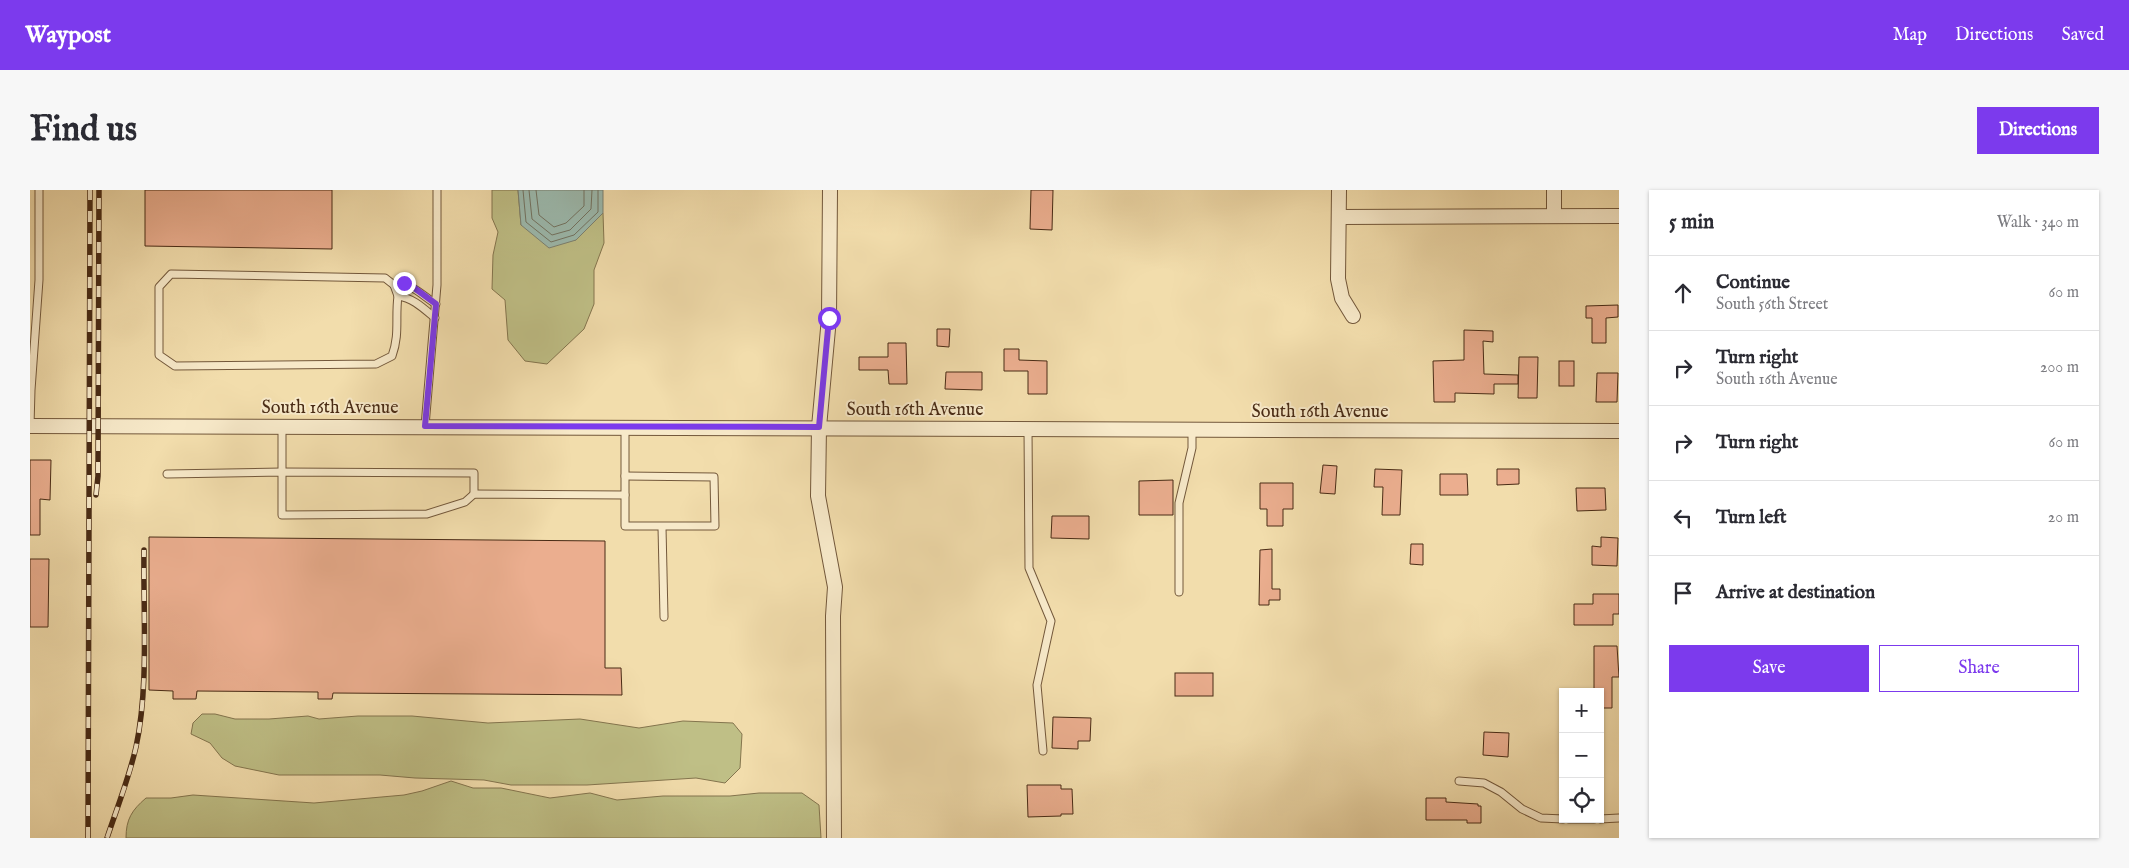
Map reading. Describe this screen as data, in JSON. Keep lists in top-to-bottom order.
{
  "streets": {
    "street": ["South 16th Avenue"]
  },
  "page": {
    "header": "Waypost",
    "nav": ["Map", "Directions", "Saved"],
    "buttons": [
      "Directions",
      ["Save", "Share"]
    ],
    "title": "Find us",
    "heading": ["5 min", "Walk · 340 m"],
    "list": [
      ["Continue", "South 56th Street", "60 m"],
      ["Turn right", "South 16th Avenue", "200 m"],
      ["Turn right", "60 m"],
      ["Turn left", "20 m"],
      "Arrive at destination"
    ],
    "map_buttons": ["+", "−"]
  }
}
